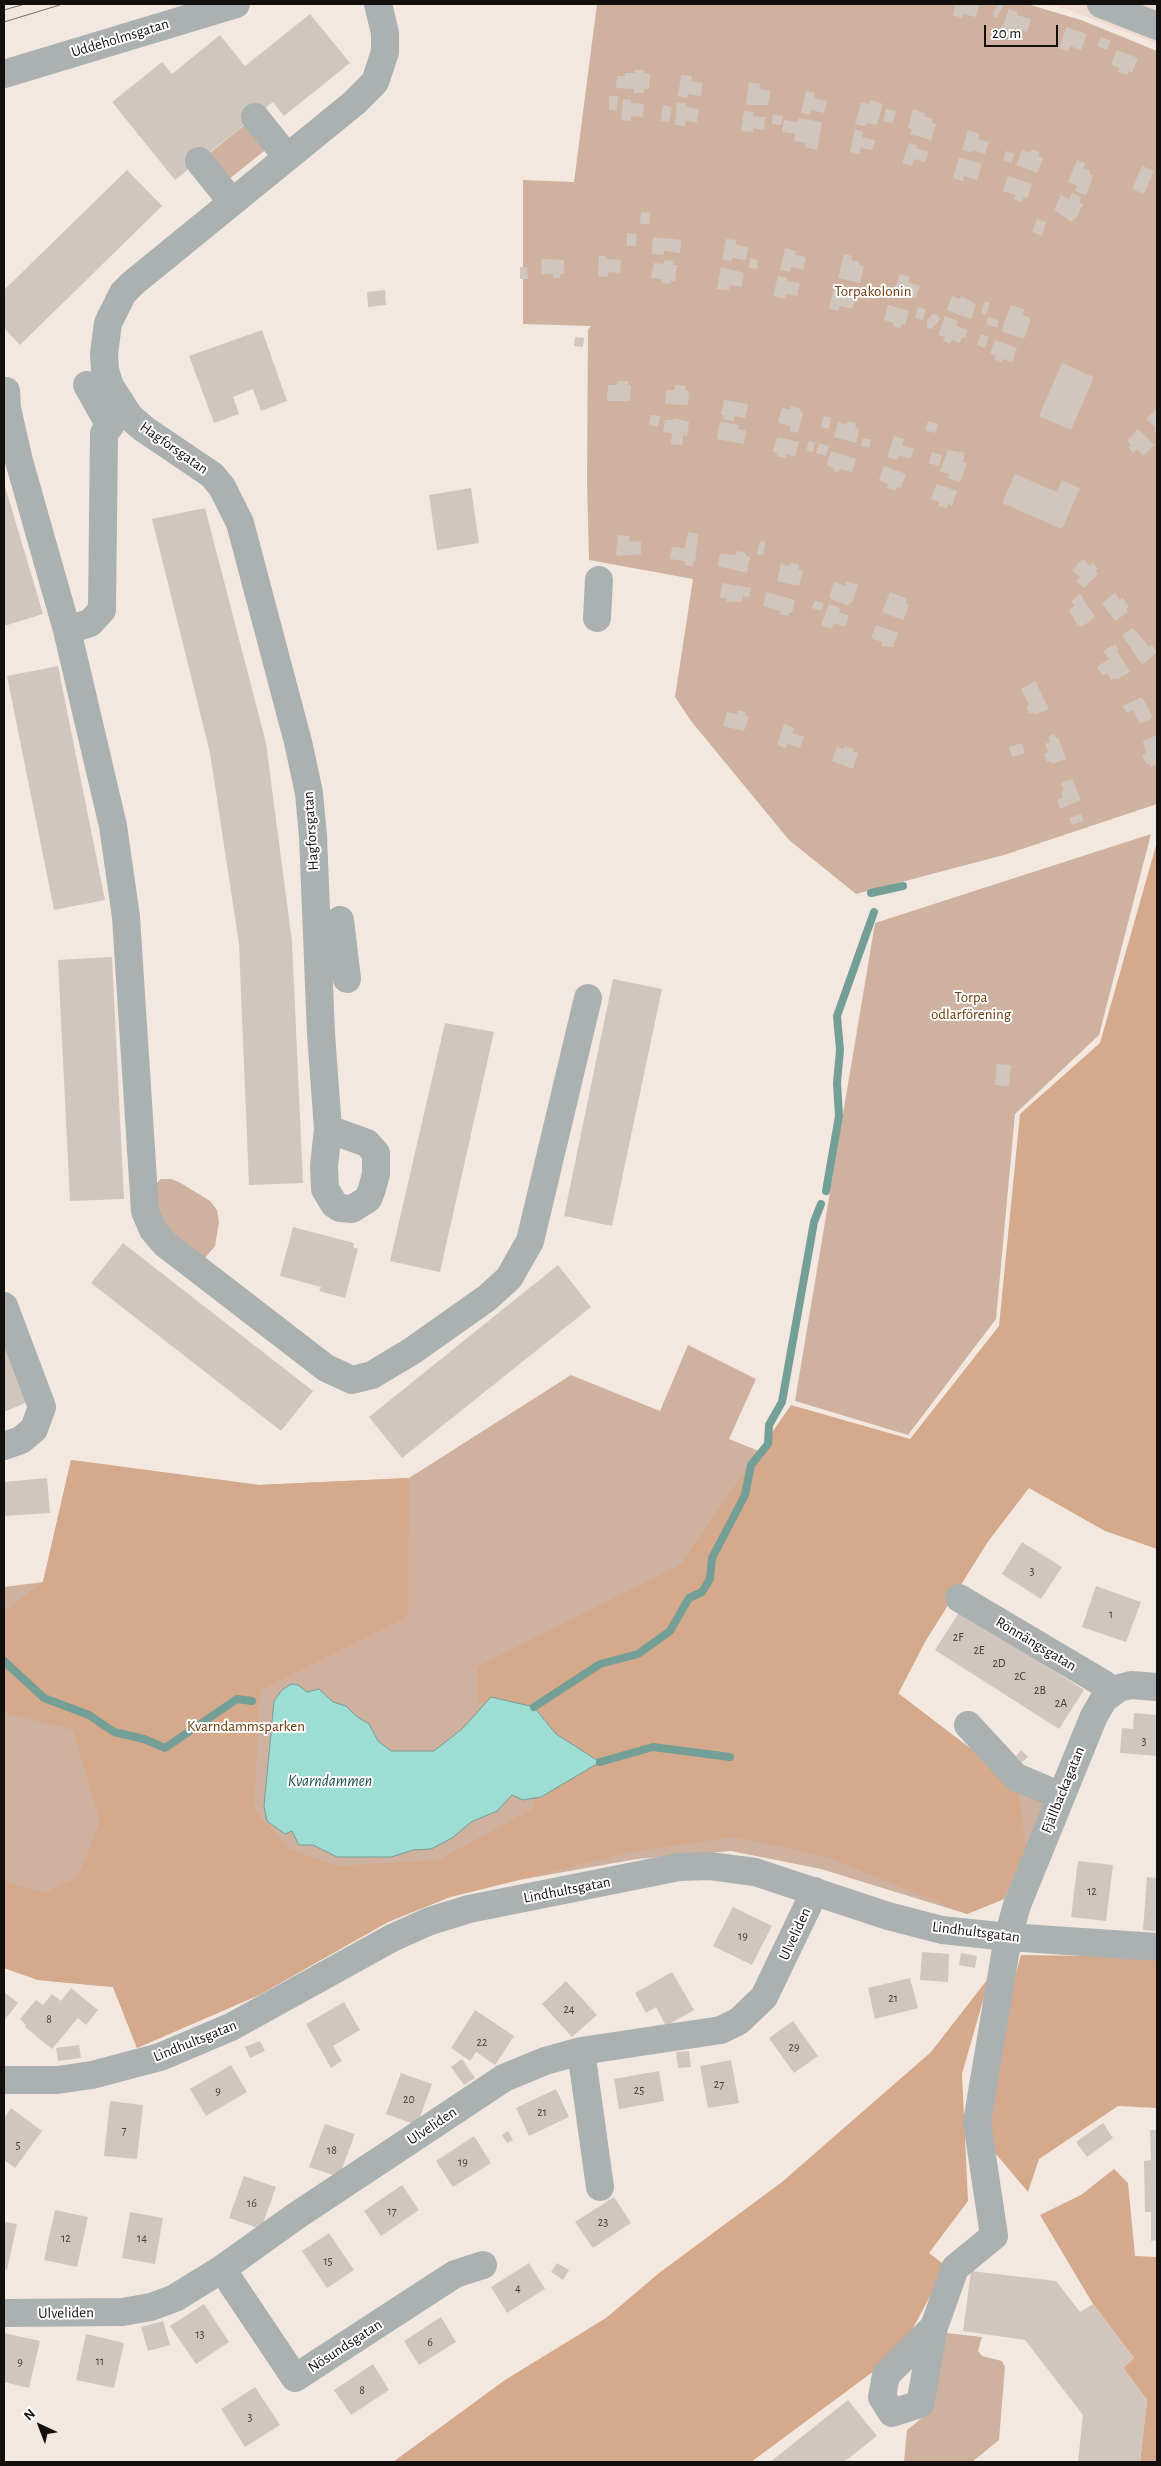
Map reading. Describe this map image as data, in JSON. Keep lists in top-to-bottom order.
{
  "streets": {
    "street": [
      "Uddeholmsgatan",
      "Hagforsgatan",
      "Rönnängsgatan",
      "Fjällbackagatan",
      "Lindhultsgatan",
      "Ulveliden",
      "Nösundsgatan"
    ]
  },
  "crossings": [
    ["Rönnängsgatan", "Fjällbackagatan"],
    ["Fjällbackagatan", "Lindhultsgatan"],
    ["Lindhultsgatan", "Ulveliden"],
    ["Ulveliden", "Nösundsgatan"]
  ],
  "water": ["Kvarndammen"],
  "parks": ["Torpakolonin", "Torpa odlarförening", "Kvarndammsparken"],
  "house_numbers": [
    "3",
    "1",
    "2F",
    "2E",
    "2D",
    "2C",
    "2B",
    "2A",
    "3",
    "12",
    "19",
    "21",
    "24",
    "8",
    "22",
    "29",
    "27",
    "25",
    "9",
    "20",
    "21",
    "7",
    "5",
    "18",
    "19",
    "16",
    "17",
    "23",
    "12",
    "14",
    "15",
    "4",
    "13",
    "6",
    "11",
    "9",
    "8",
    "3"
  ],
  "scale_bar": "20 m",
  "north": "top left"
}
